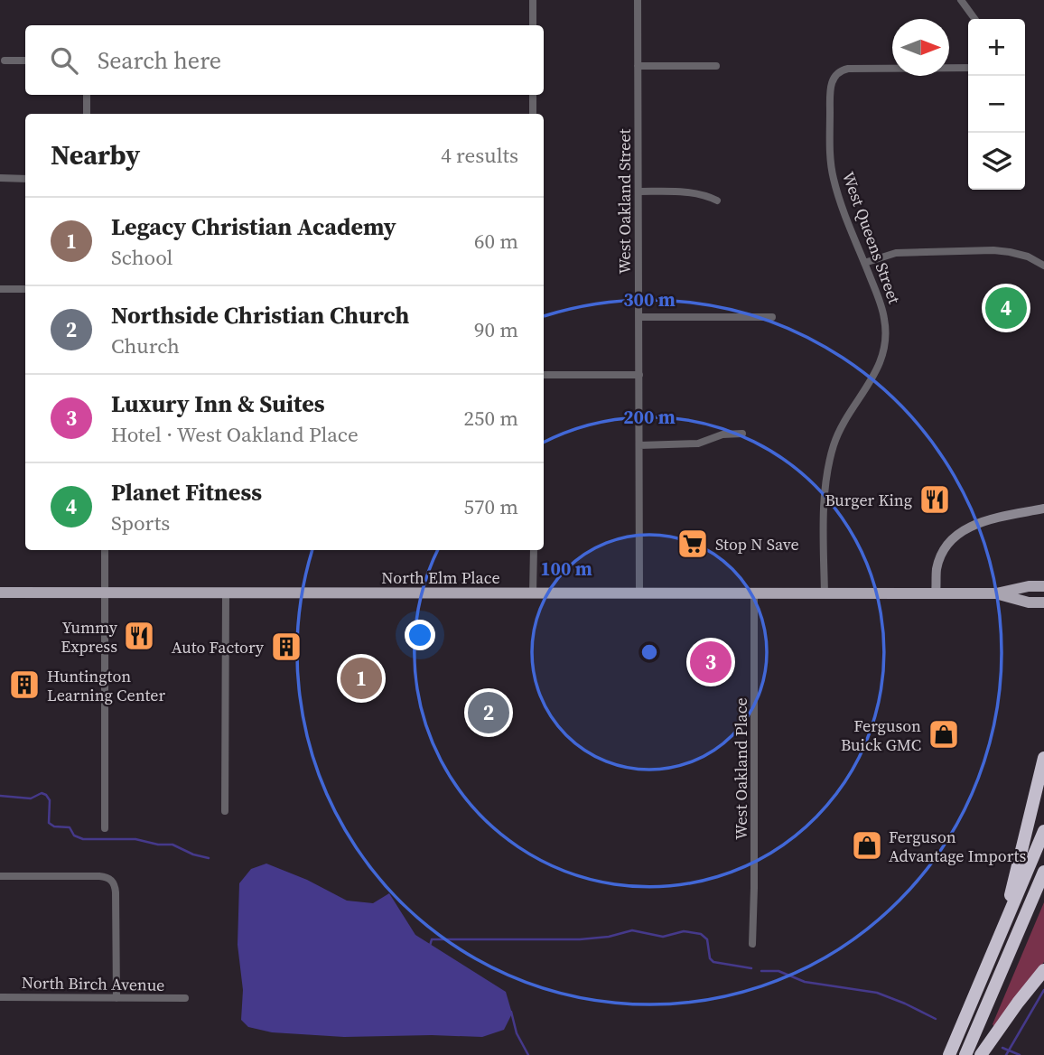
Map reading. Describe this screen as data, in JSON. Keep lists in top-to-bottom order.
{
  "streets": {
    "main road": ["North Elm Place"],
    "street": [
      "West Oakland Street",
      "West Queens Street",
      "West Oakland Place",
      "North Birch Avenue"
    ]
  },
  "crossings": [
    ["West Oakland Street", "North Elm Place"],
    ["West Queens Street", "North Elm Place"],
    ["North Elm Place", "West Oakland Place"]
  ],
  "places": {
    "restaurant": ["Burger King", "Yummy Express"],
    "supermarket": ["Stop N Save"],
    "building": ["Auto Factory", "Huntington Learning Center"],
    "shop": ["Ferguson Buick GMC", "Ferguson Advantage Imports"]
  },
  "north": "right",
  "page": {
    "map_buttons": ["+", "−"],
    "search": "Search here",
    "heading": ["Nearby", "4 results"],
    "list": [
      {
        "mark": "1",
        "name": "Legacy Christian Academy",
        "note": "School",
        "value": "60 m"
      },
      {
        "mark": "2",
        "name": "Northside Christian Church",
        "note": "Church",
        "value": "90 m"
      },
      {
        "mark": "3",
        "name": "Luxury Inn & Suites",
        "note": "Hotel · West Oakland Place",
        "value": "250 m"
      },
      {
        "mark": "4",
        "name": "Planet Fitness",
        "note": "Sports",
        "value": "570 m"
      }
    ],
    "pins": [
      "4",
      "3",
      "1",
      "2"
    ]
  },
  "rings": ["300 m", "200 m", "100 m"]
}
